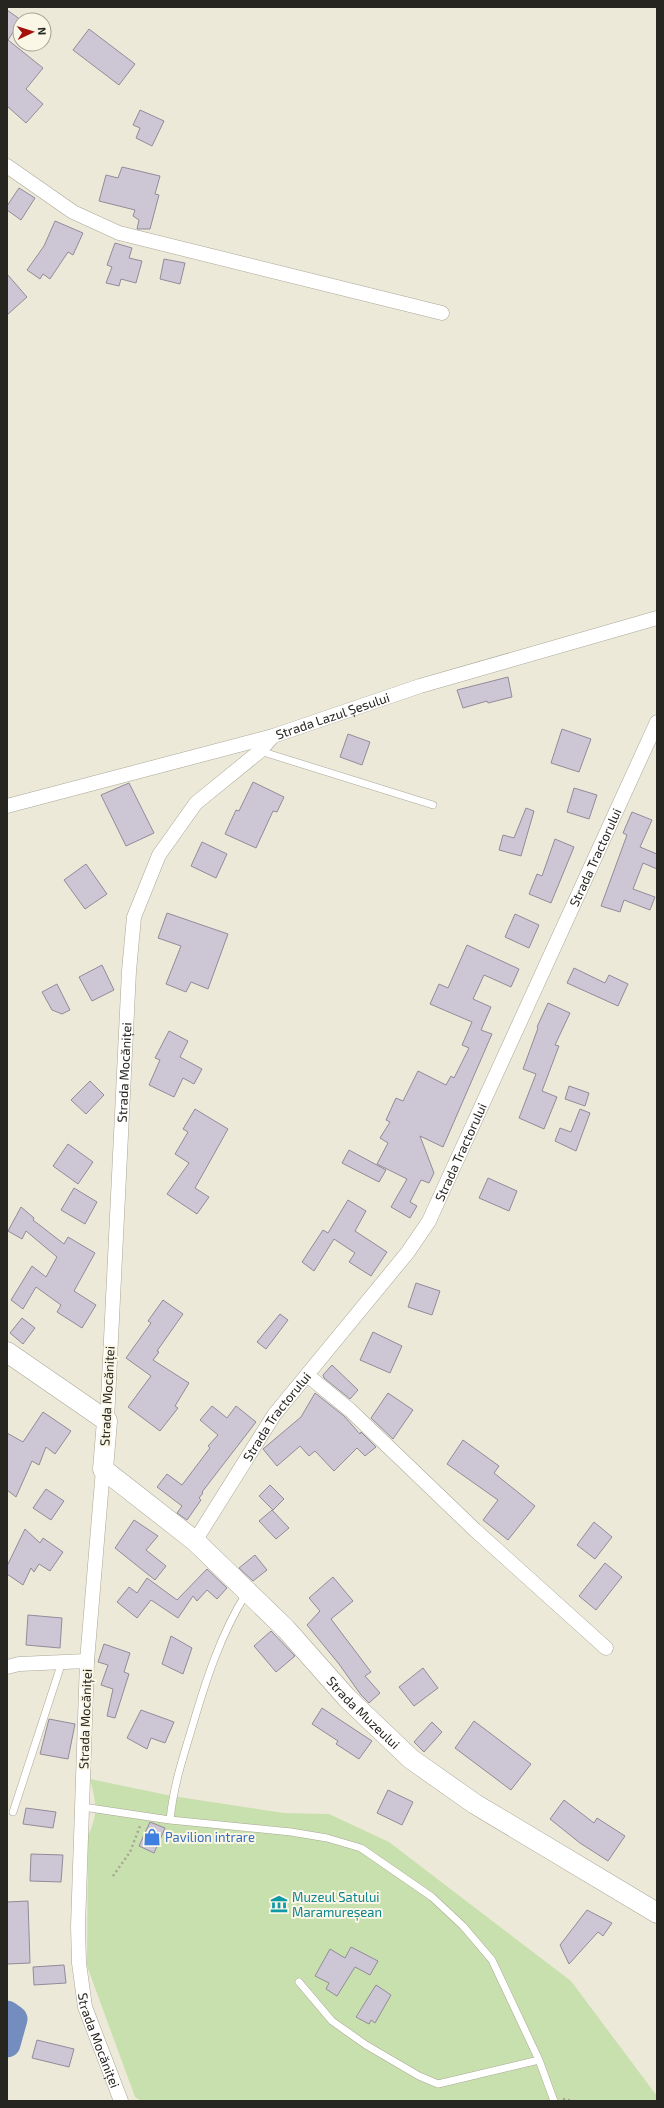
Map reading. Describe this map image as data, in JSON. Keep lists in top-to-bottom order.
{
  "streets": {
    "street": [
      "Strada Lazul Șesului",
      "Strada Tractorului",
      "Strada Mocăniței",
      "Strada Muzeului"
    ]
  },
  "crossings": [
    ["Strada Lazul Șesului", "Strada Mocăniței"],
    ["Strada Tractorului", "Strada Muzeului"],
    ["Strada Mocăniței", "Strada Muzeului"]
  ],
  "places": {
    "shop": ["Pavilion intrare"],
    "museum": ["Muzeul Satului Maramureșean"]
  },
  "north": "right"
}
